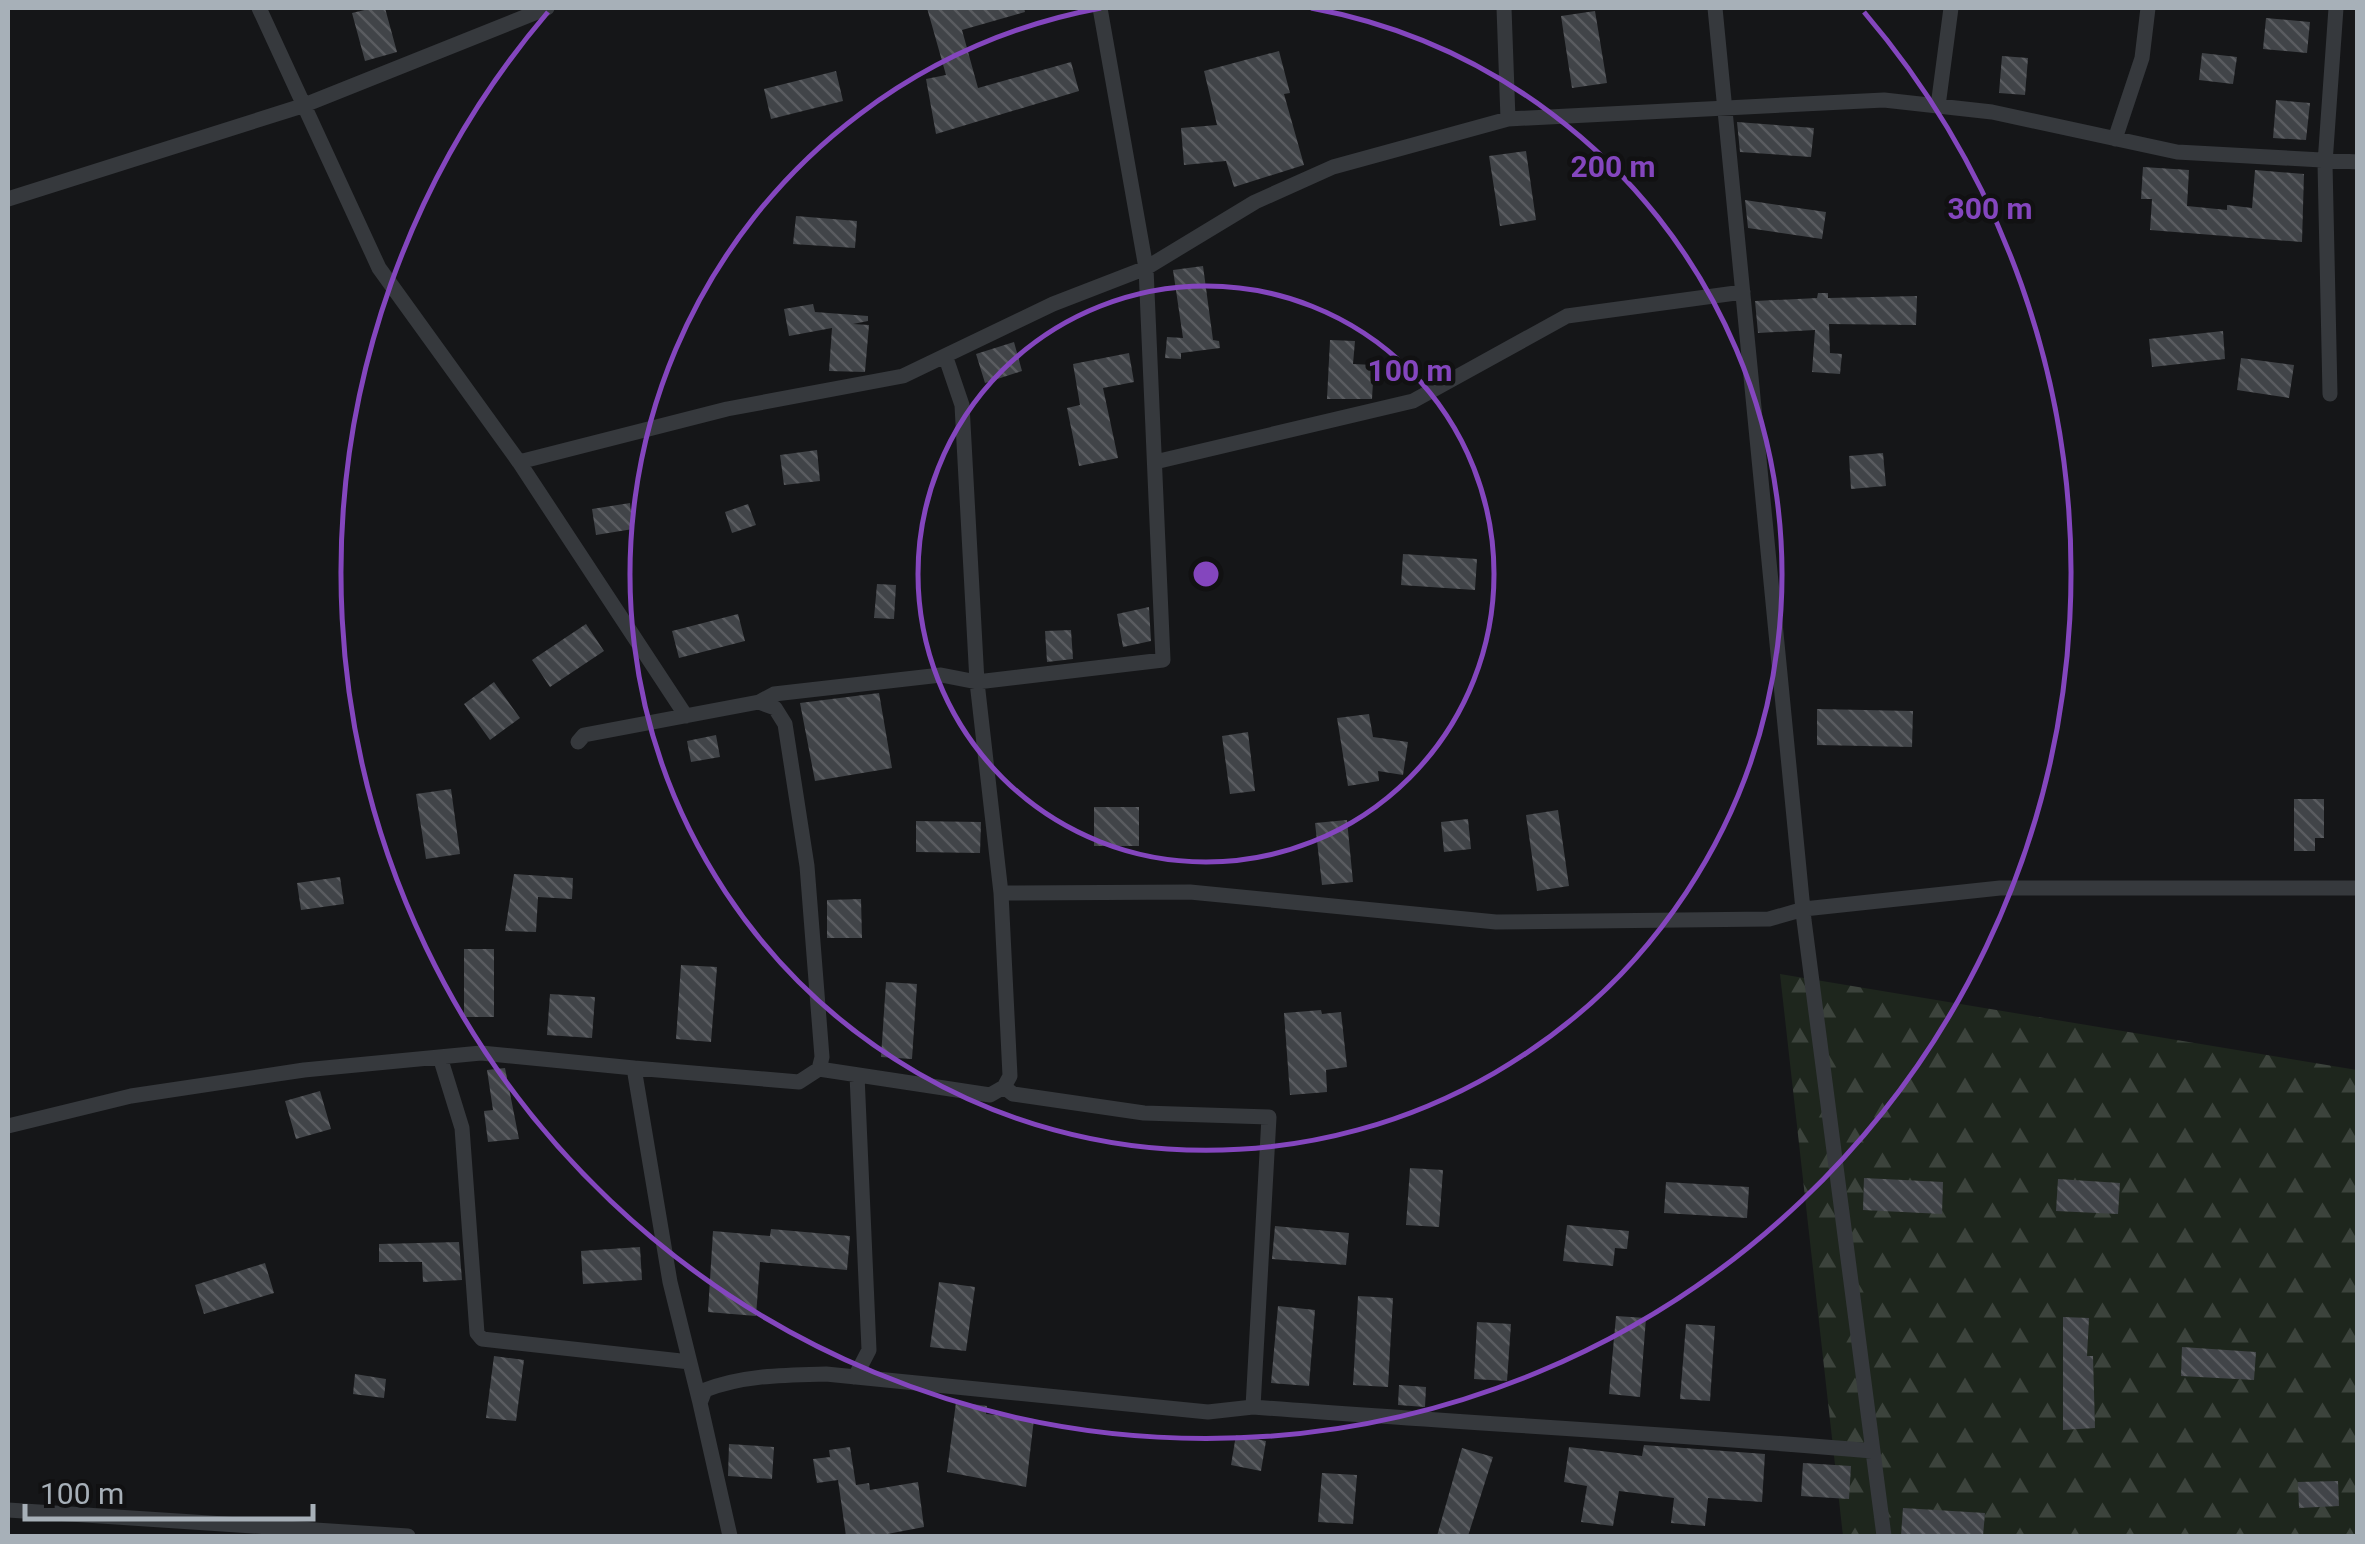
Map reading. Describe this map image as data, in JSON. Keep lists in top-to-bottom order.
{
  "scale_bar": "100 m",
  "rings": ["200 m", "300 m", "100 m"]
}
